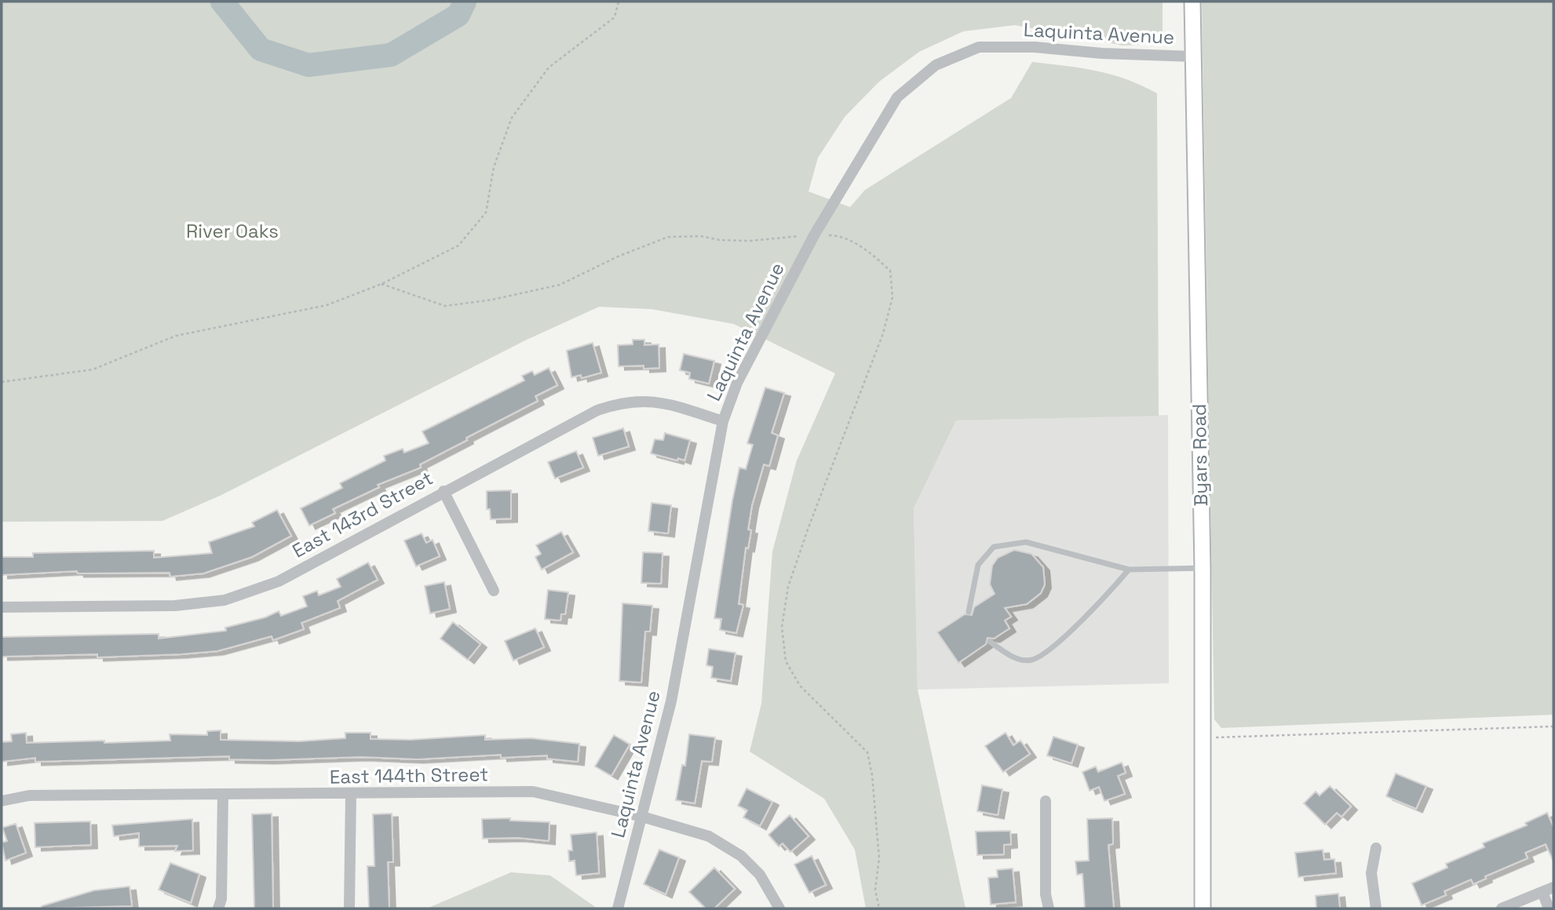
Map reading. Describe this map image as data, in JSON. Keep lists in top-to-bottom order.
{
  "streets": {
    "street": [
      "Laquinta Avenue",
      "Byars Road",
      "East 143rd Street",
      "East 144th Street"
    ]
  },
  "crossings": [
    ["Laquinta Avenue", "Byars Road"],
    ["Laquinta Avenue", "East 143rd Street"],
    ["Laquinta Avenue", "East 144th Street"]
  ],
  "parks": ["River Oaks"]
}
